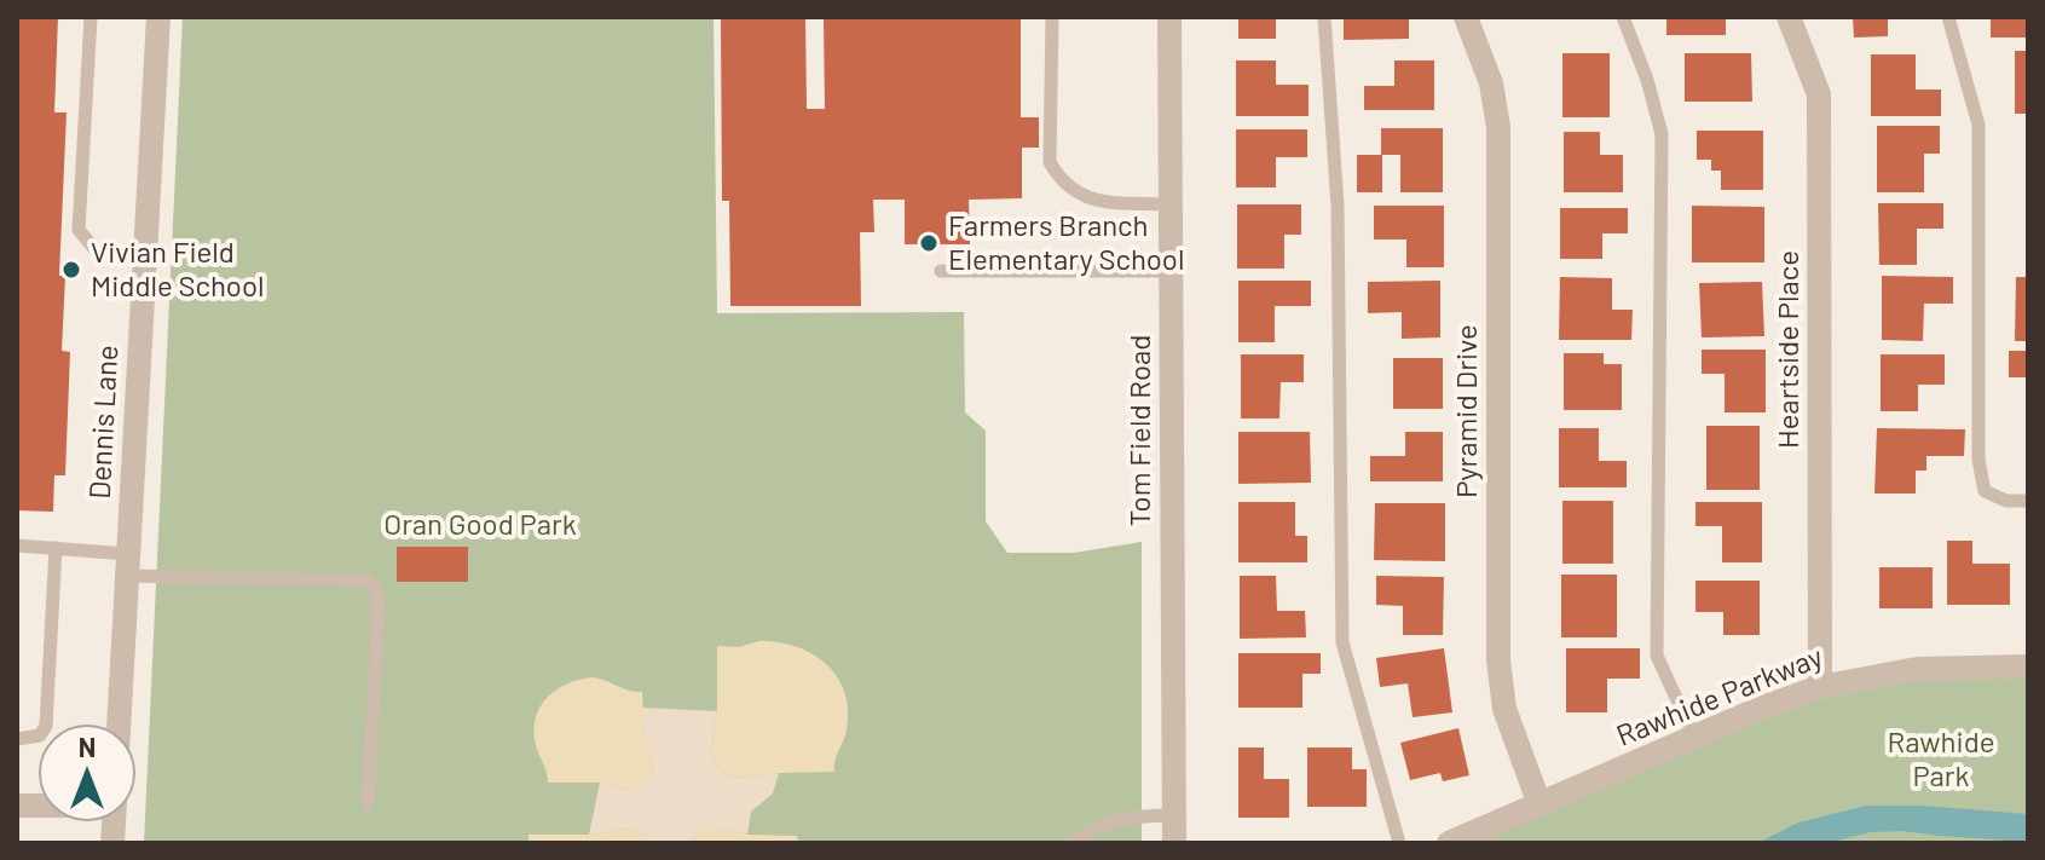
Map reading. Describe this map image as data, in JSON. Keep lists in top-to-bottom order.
{
  "streets": {
    "street": [
      "Heartside Place",
      "Pyramid Drive",
      "Dennis Lane",
      "Tom Field Road",
      "Rawhide Parkway"
    ]
  },
  "crossings": [
    ["Heartside Place", "Rawhide Parkway"],
    ["Pyramid Drive", "Rawhide Parkway"]
  ],
  "parks": ["Oran Good Park", "Rawhide Park"],
  "places": ["Farmers Branch Elementary School", "Vivian Field Middle School"],
  "north": "top"
}
